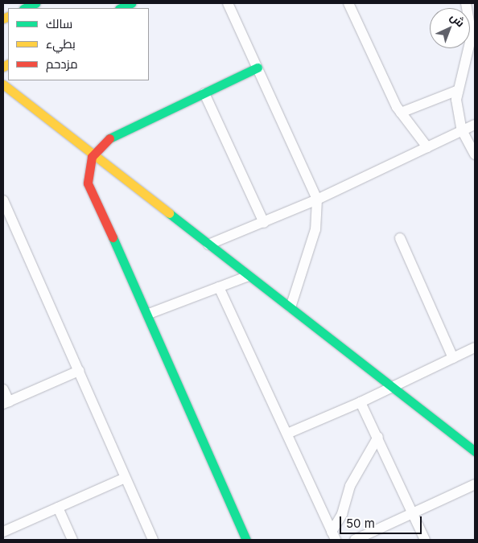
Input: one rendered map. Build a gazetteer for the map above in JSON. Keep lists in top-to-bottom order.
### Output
{
  "legend": ["سالك", "بطيء", "مزدحم"],
  "scale_bar": "50 m",
  "north": "top right"
}
